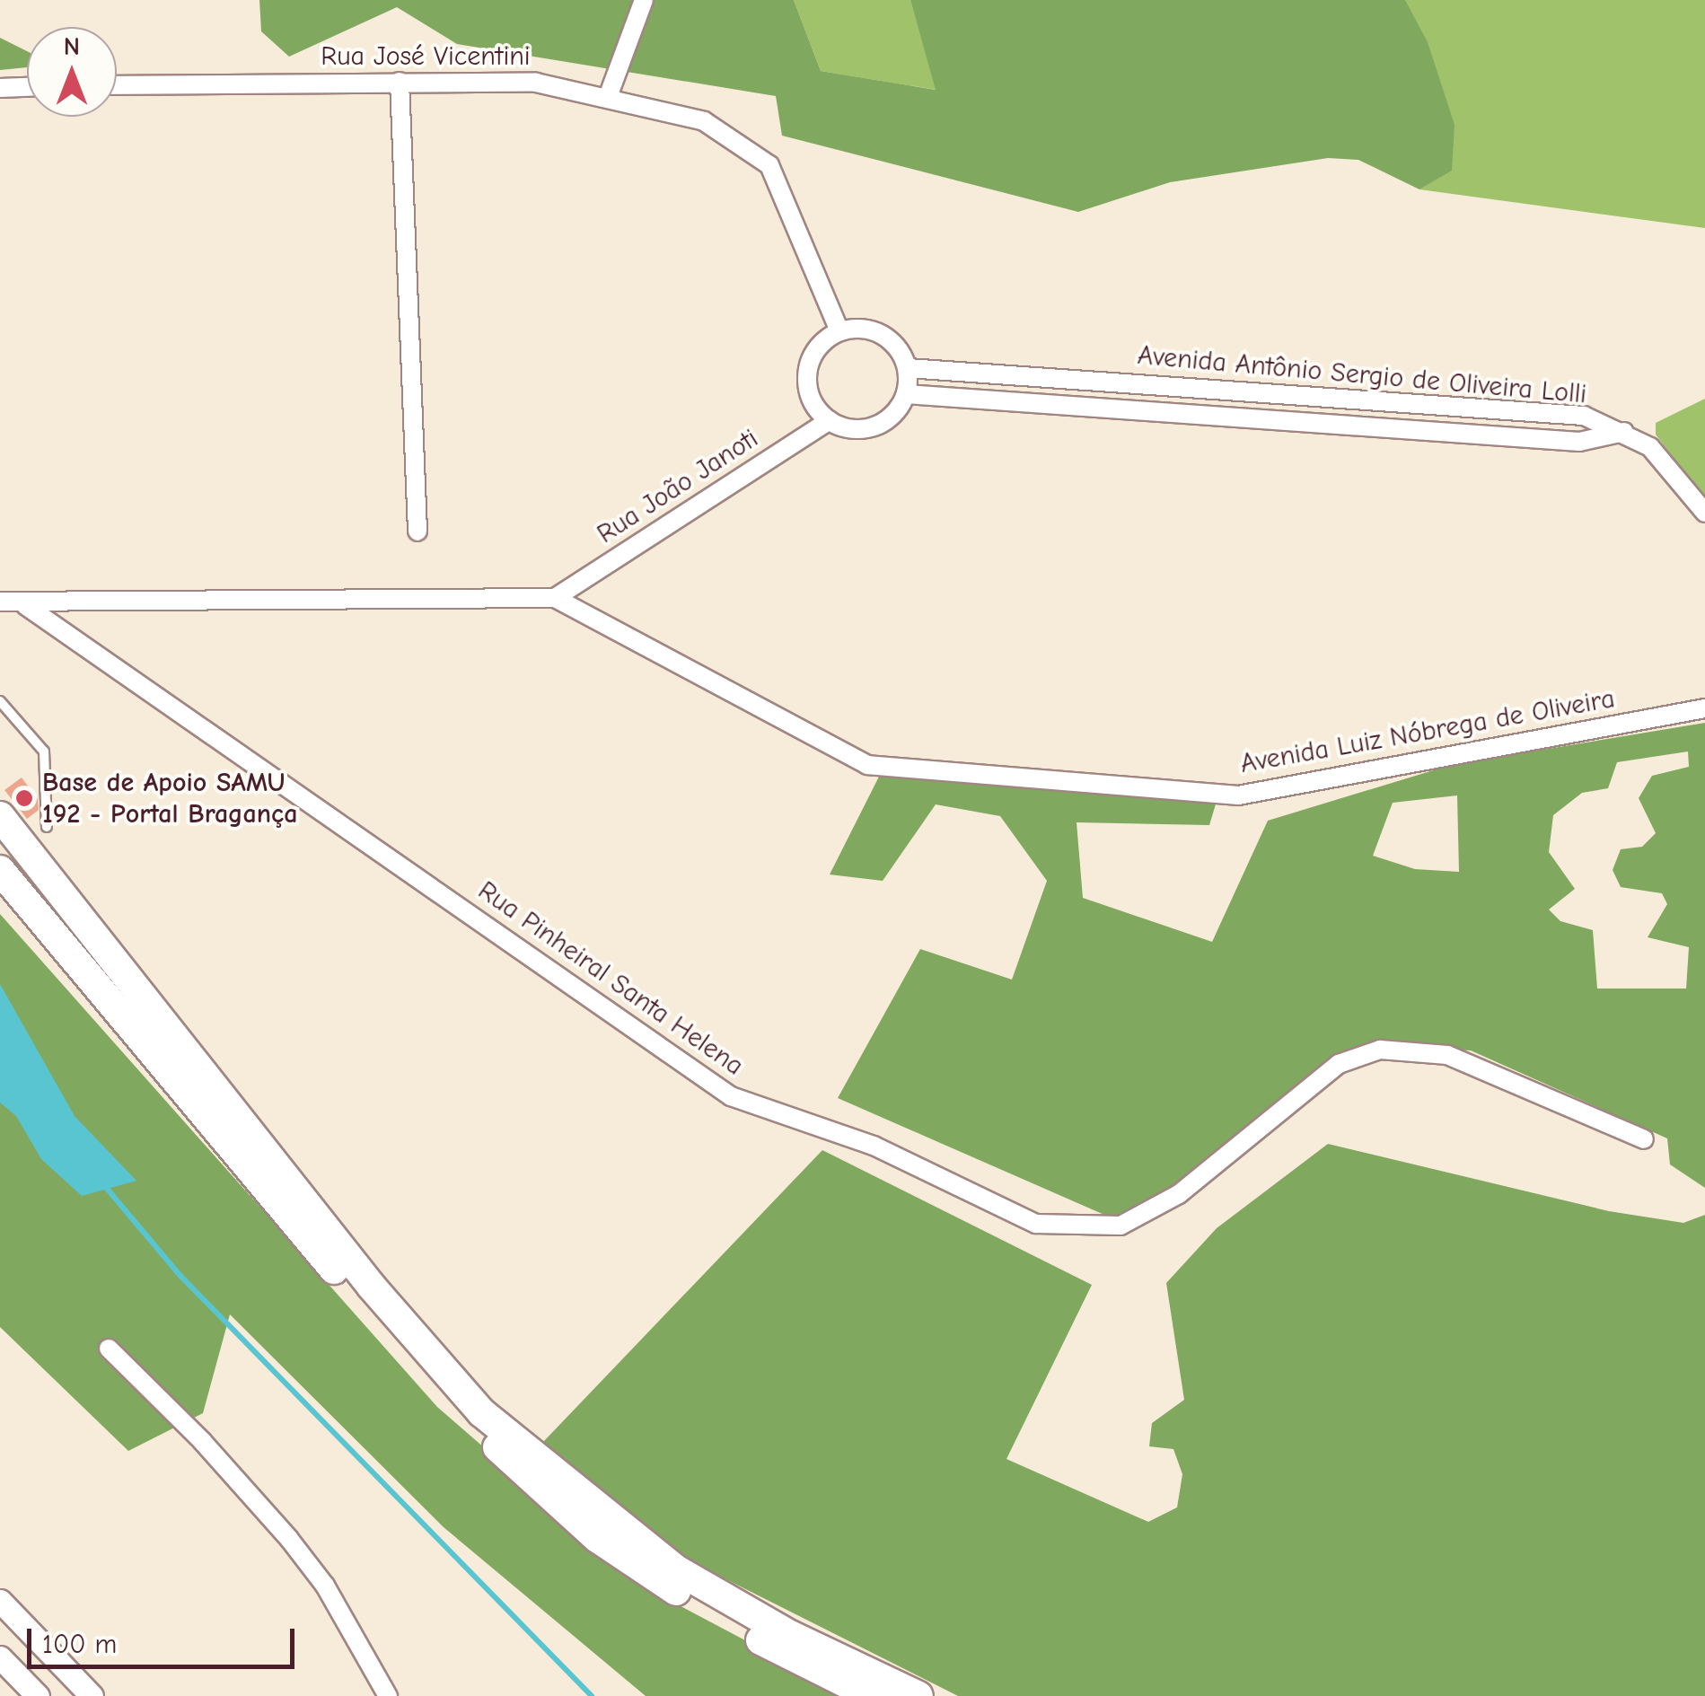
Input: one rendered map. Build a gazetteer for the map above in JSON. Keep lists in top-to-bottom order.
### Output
{
  "streets": {
    "street": [
      "Rua José Vicentini",
      "Avenida Antônio Sergio de Oliveira Lolli",
      "Rua João Janoti",
      "Avenida Luiz Nóbrega de Oliveira",
      "Rua Pinheiral Santa Helena"
    ]
  },
  "crossings": [
    ["Rua José Vicentini", "Avenida Antônio Sergio de Oliveira Lolli"],
    ["Rua José Vicentini", "Rua João Janoti"],
    ["Avenida Antônio Sergio de Oliveira Lolli", "Rua João Janoti"],
    ["Rua João Janoti", "Avenida Luiz Nóbrega de Oliveira"]
  ],
  "places": ["Base de Apoio SAMU 192 - Portal Bragança"],
  "scale_bar": "100 m",
  "north": "top"
}
